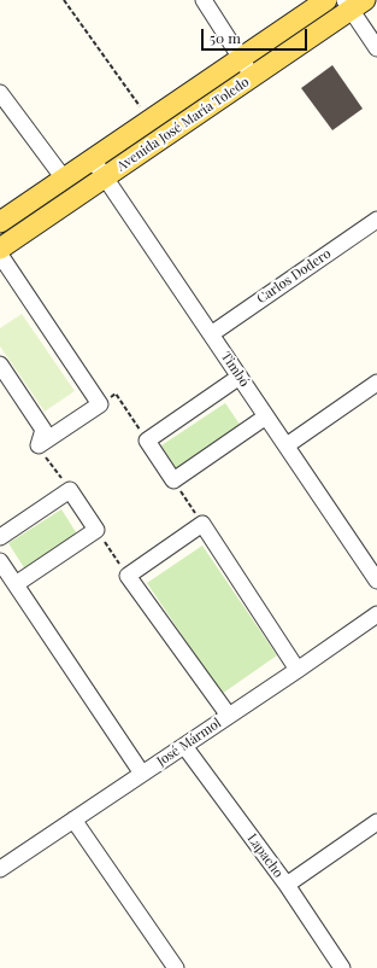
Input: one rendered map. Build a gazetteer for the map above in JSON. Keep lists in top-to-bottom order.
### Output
{
  "streets": {
    "main road": ["Avenida José María Toledo"],
    "street": [
      "Carlos Dodero",
      "Timbó",
      "José Mármol",
      "Lapacho"
    ]
  },
  "crossings": [
    ["Avenida José María Toledo", "Timbó"],
    ["Carlos Dodero", "Timbó"],
    ["José Mármol", "Lapacho"]
  ],
  "scale_bar": "50 m"
}
